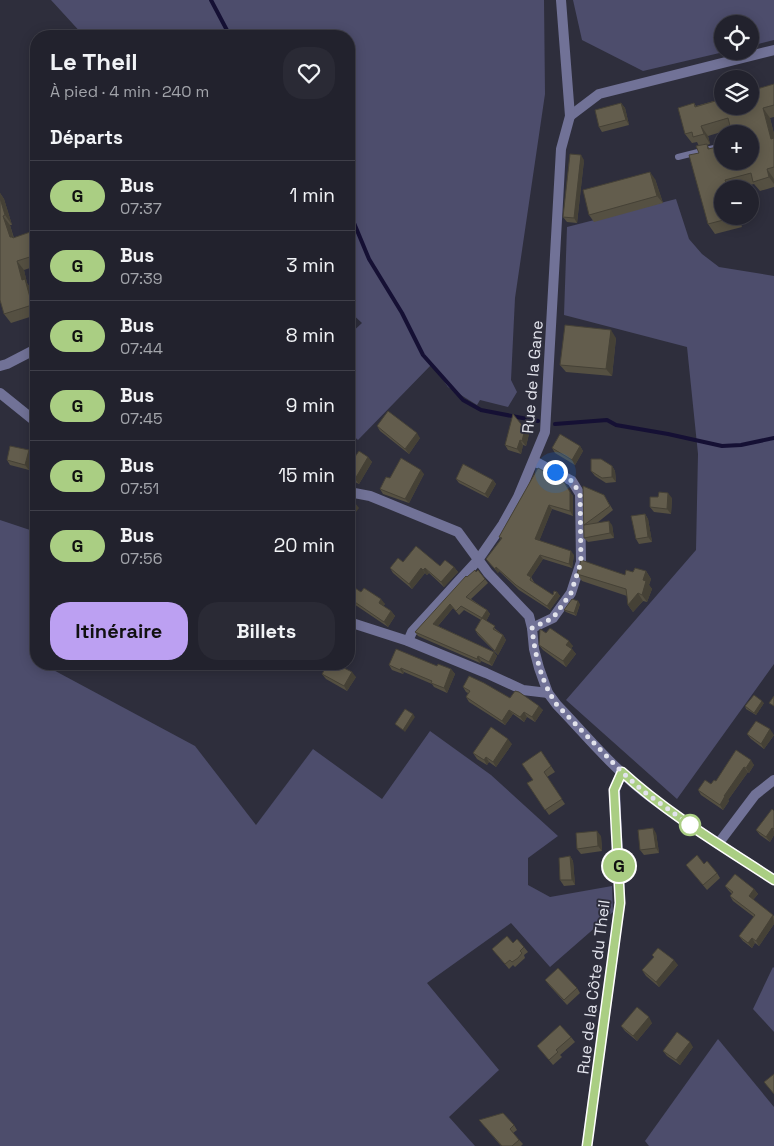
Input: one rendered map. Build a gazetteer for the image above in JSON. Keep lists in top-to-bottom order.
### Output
{
  "streets": {
    "street": ["Rue de la Gane", "Rue de la Côte du Theil"]
  },
  "lines": ["bus line G"],
  "page": {
    "on_map": "G",
    "map_buttons": ["+", "−"],
    "heading": [
      ["Le Theil", "À pied · 4 min · 240 m"],
      "Départs"
    ],
    "list": [
      {
        "mark": "G",
        "name": "Bus",
        "note": "07:37",
        "value": "1 min"
      },
      {
        "mark": "G",
        "name": "Bus",
        "note": "07:39",
        "value": "3 min"
      },
      {
        "mark": "G",
        "name": "Bus",
        "note": "07:44",
        "value": "8 min"
      },
      {
        "mark": "G",
        "name": "Bus",
        "note": "07:45",
        "value": "9 min"
      },
      {
        "mark": "G",
        "name": "Bus",
        "note": "07:51",
        "value": "15 min"
      },
      {
        "mark": "G",
        "name": "Bus",
        "note": "07:56",
        "value": "20 min"
      }
    ],
    "buttons": ["Itinéraire", "Billets"]
  }
}
